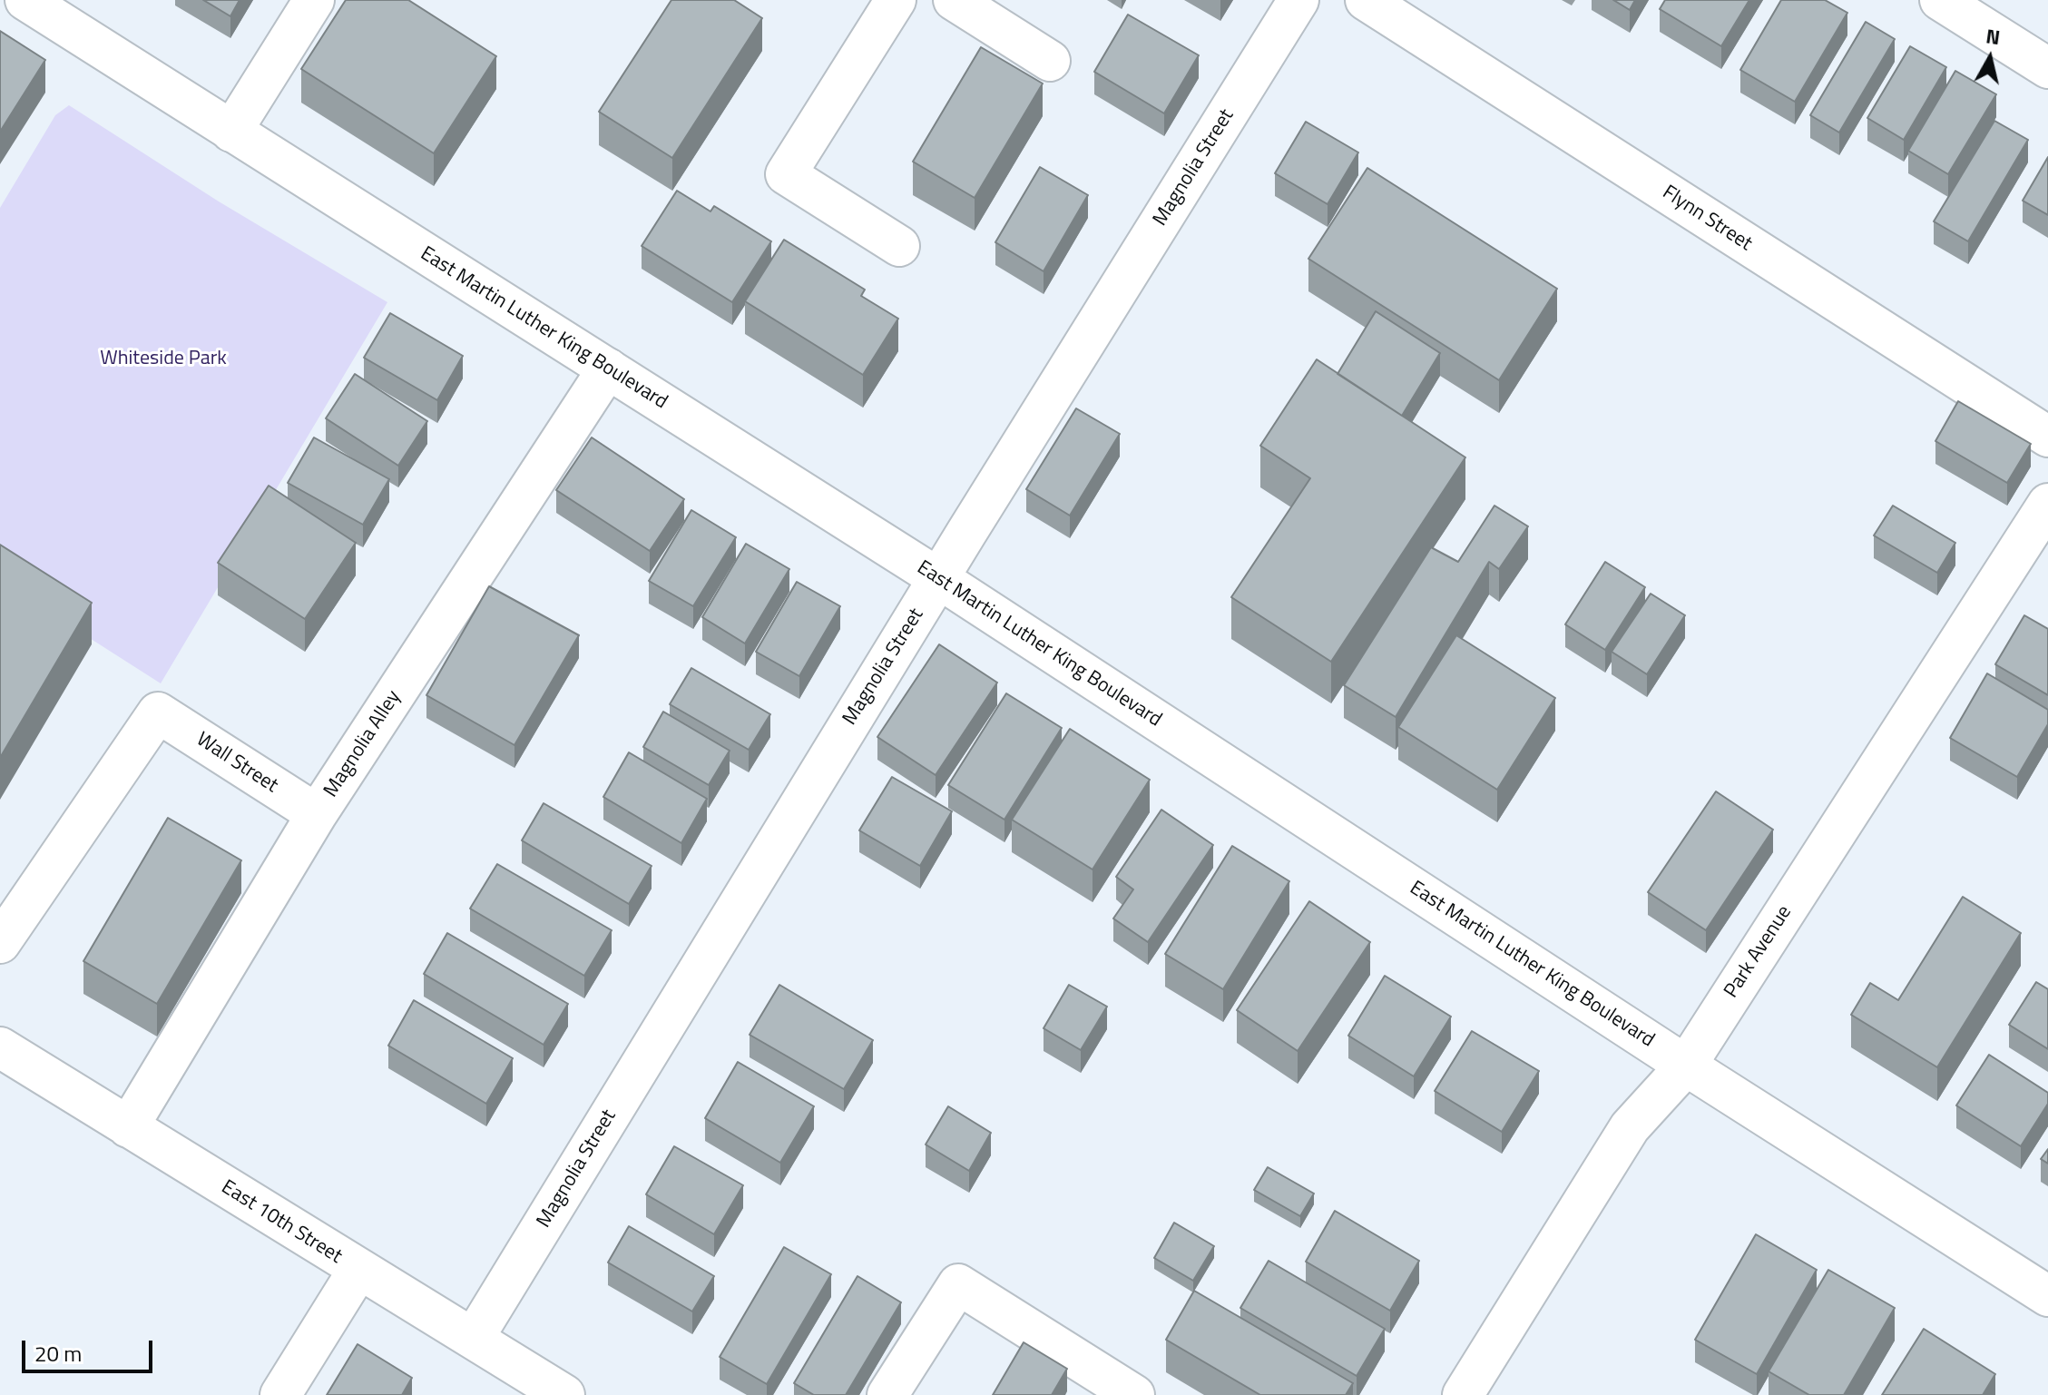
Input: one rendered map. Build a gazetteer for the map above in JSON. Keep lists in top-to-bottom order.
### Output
{
  "streets": {
    "street": [
      "Magnolia Street",
      "Flynn Street",
      "East Martin Luther King Boulevard",
      "Magnolia Alley",
      "Wall Street",
      "Park Avenue",
      "East 10th Street"
    ]
  },
  "crossings": [
    ["Magnolia Street", "East Martin Luther King Boulevard"],
    ["Magnolia Street", "East 10th Street"],
    ["East Martin Luther King Boulevard", "Magnolia Alley"],
    ["East Martin Luther King Boulevard", "Park Avenue"],
    ["Magnolia Alley", "Wall Street"],
    ["Magnolia Alley", "East 10th Street"]
  ],
  "parks": ["Whiteside Park"],
  "scale_bar": "20 m",
  "north": "top"
}
